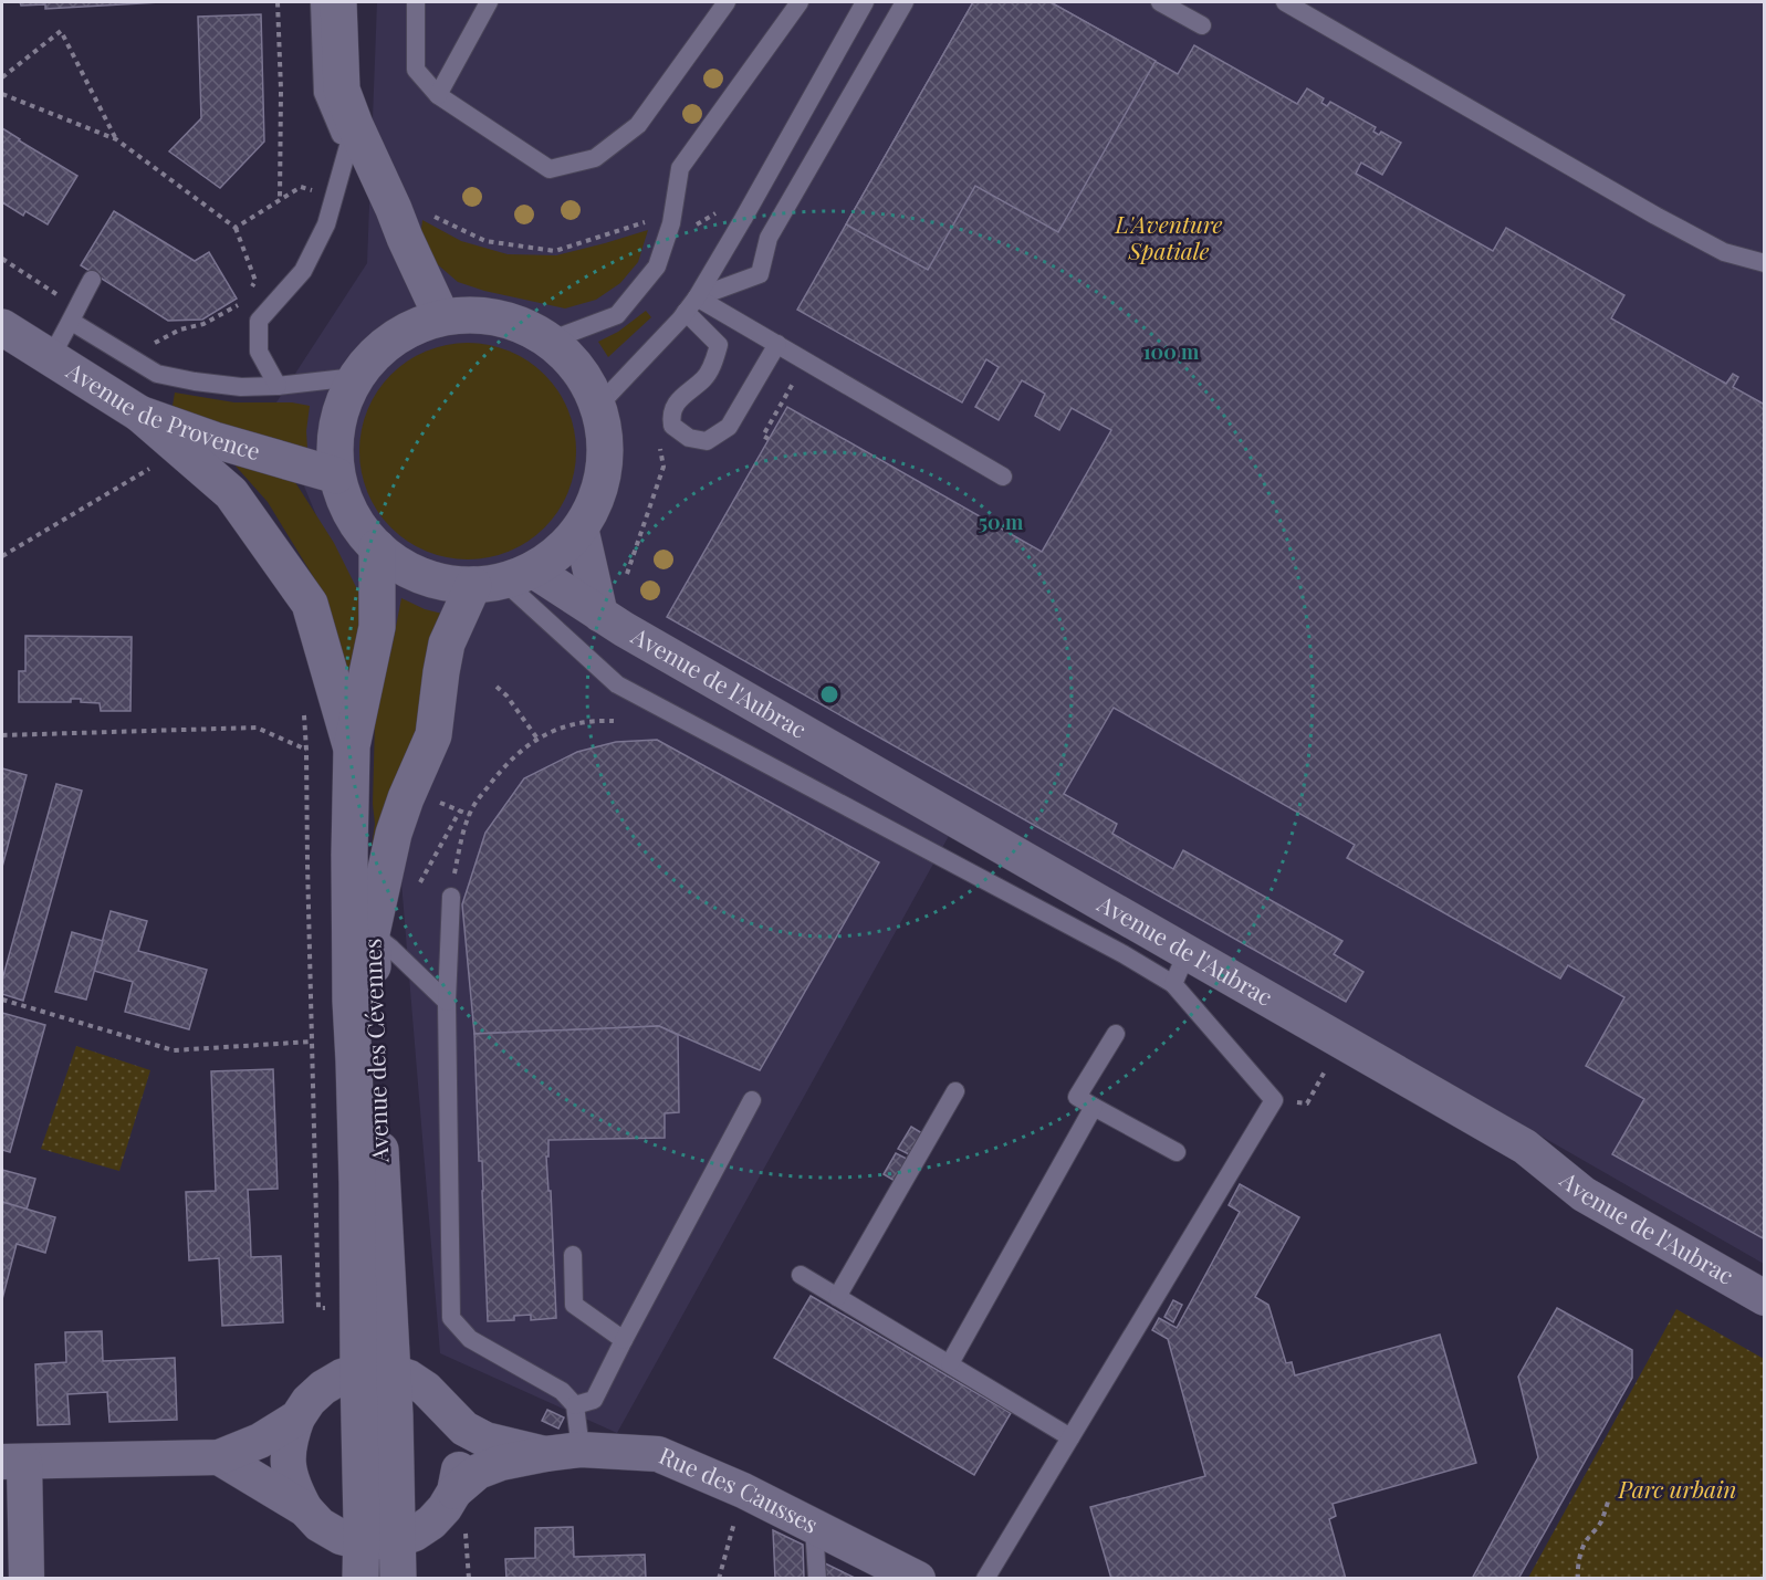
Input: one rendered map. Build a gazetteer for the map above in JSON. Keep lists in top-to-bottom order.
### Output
{
  "streets": {
    "street": [
      "Avenue de Provence",
      "Avenue de l'Aubrac",
      "Avenue des Cévennes",
      "Rue des Causses"
    ]
  },
  "crossings": [
    ["Avenue de l'Aubrac", "Avenue des Cévennes"],
    ["Avenue des Cévennes", "Rue des Causses"]
  ],
  "parks": ["L'Aventure Spatiale", "Parc urbain"],
  "rings": ["100 m", "50 m"]
}
